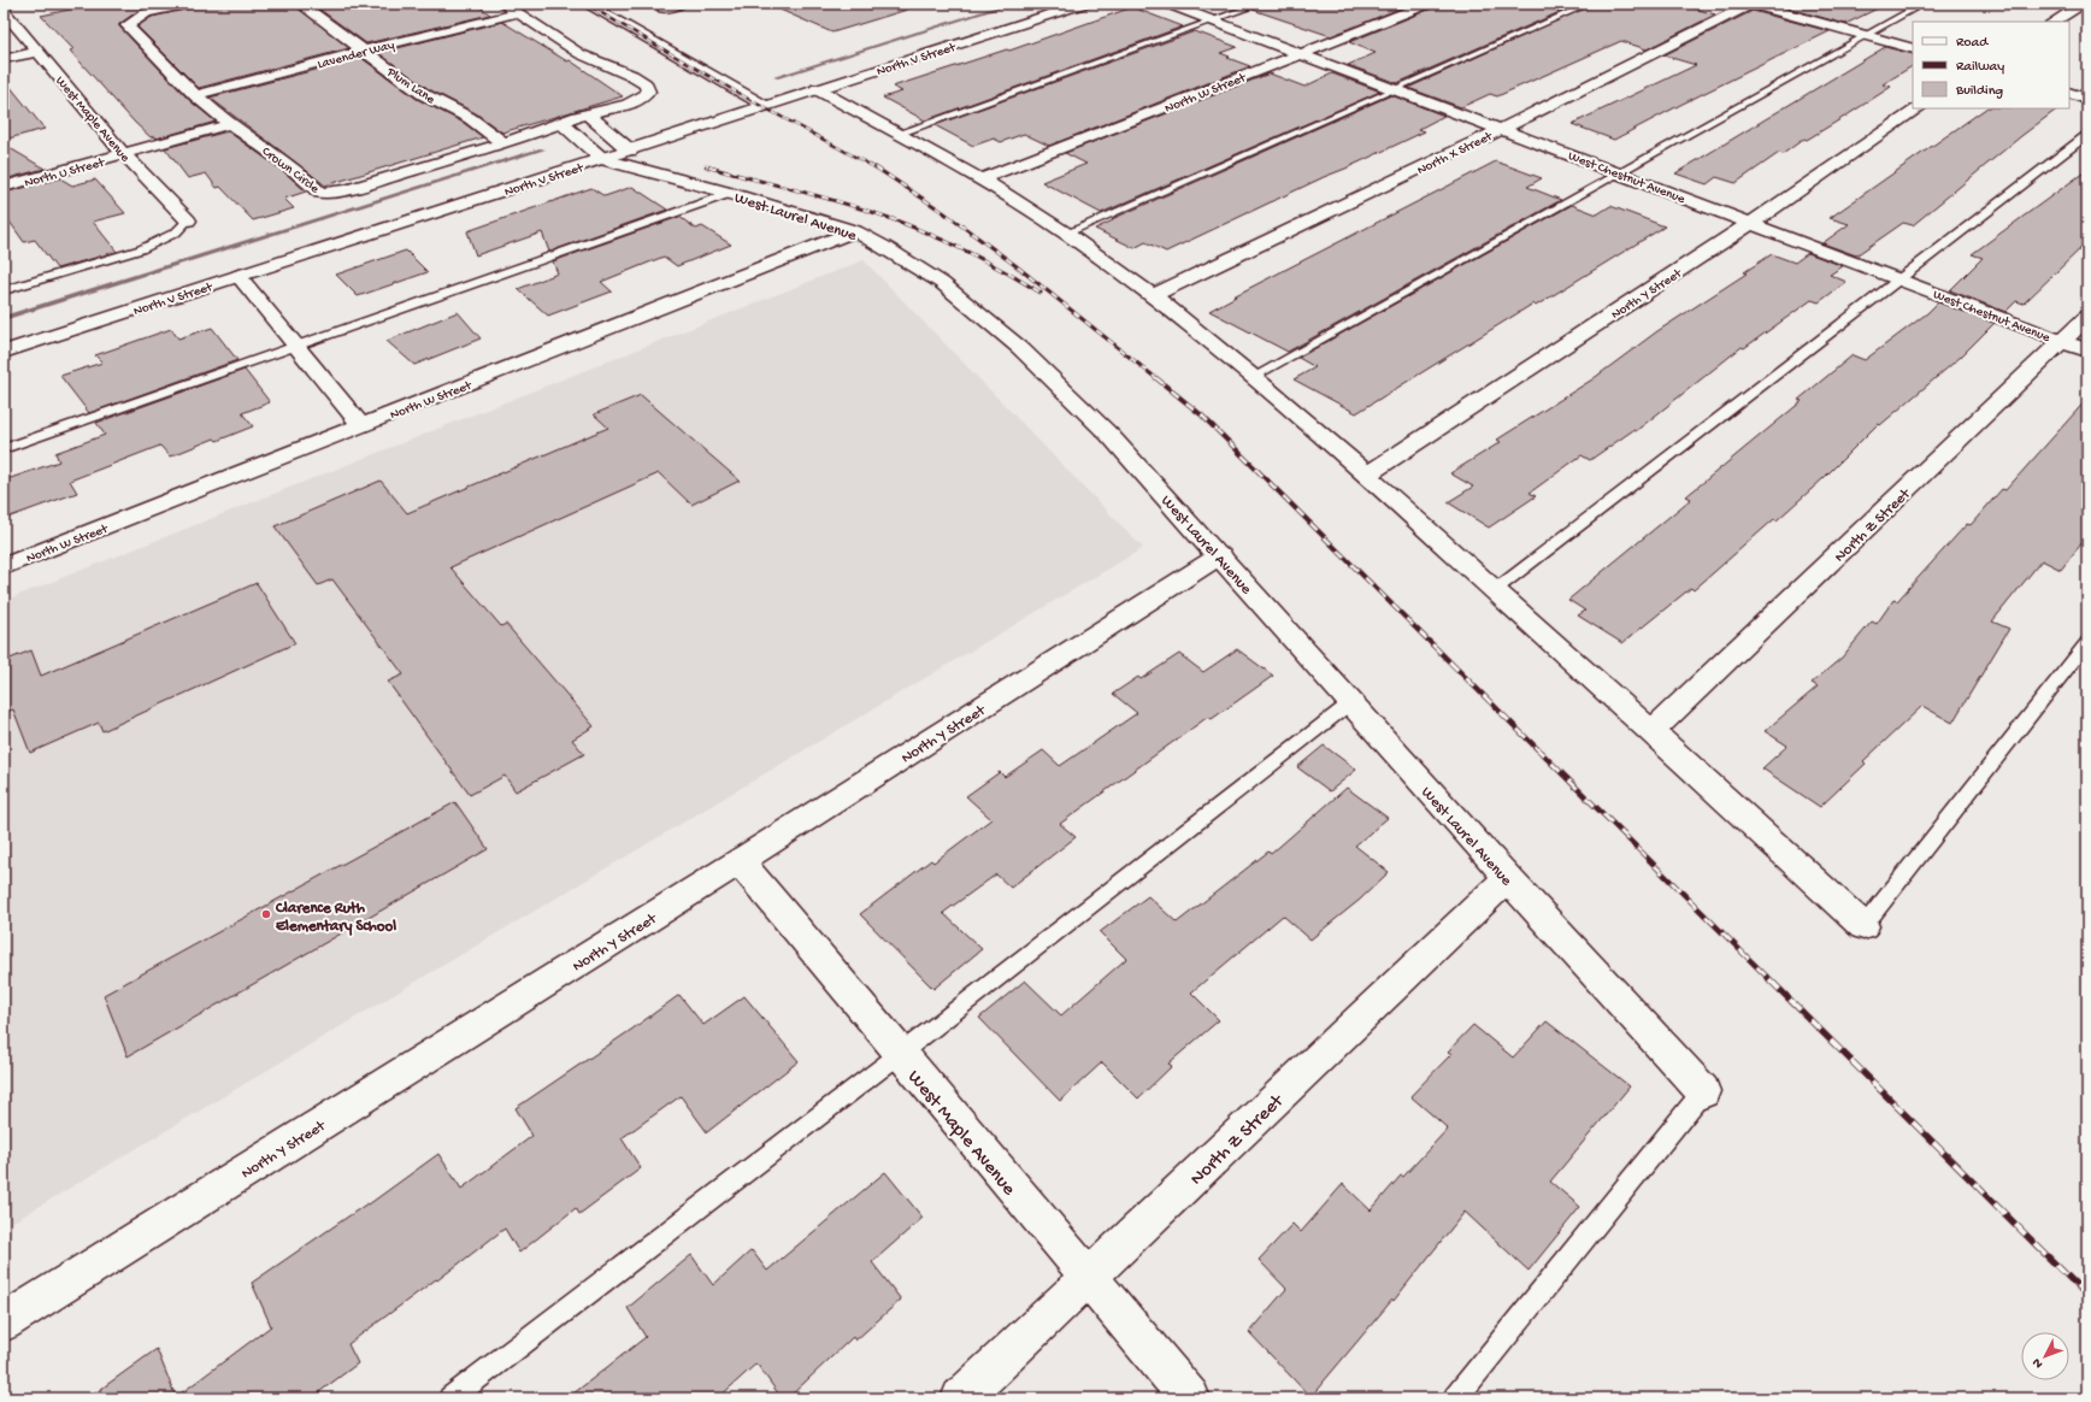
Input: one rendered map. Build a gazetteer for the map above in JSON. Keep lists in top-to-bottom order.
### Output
{
  "streets": {
    "street": [
      "Lavender Way",
      "North V Street",
      "Plum Lane",
      "North W Street",
      "West Maple Avenue",
      "North X Street",
      "Crown Circle",
      "North U Street",
      "West Chestnut Avenue",
      "West Laurel Avenue",
      "North Y Street",
      "North Z Street"
    ]
  },
  "crossings": [
    ["Lavender Way", "Plum Lane"],
    ["Lavender Way", "Crown Circle"],
    ["North V Street", "West Laurel Avenue"],
    ["Plum Lane", "Crown Circle"],
    ["North W Street", "West Chestnut Avenue"],
    ["North W Street", "West Laurel Avenue"],
    ["West Maple Avenue", "North U Street"],
    ["West Maple Avenue", "North Y Street"],
    ["West Maple Avenue", "North Z Street"],
    ["North X Street", "West Chestnut Avenue"],
    ["Crown Circle", "North U Street"],
    ["West Chestnut Avenue", "North Y Street"],
    ["West Chestnut Avenue", "North Z Street"],
    ["West Laurel Avenue", "North Y Street"],
    ["West Laurel Avenue", "North Z Street"]
  ],
  "places": ["Clarence Ruth Elementary School"],
  "legend": ["Road", "Railway", "Building"],
  "north": "bottom left"
}
